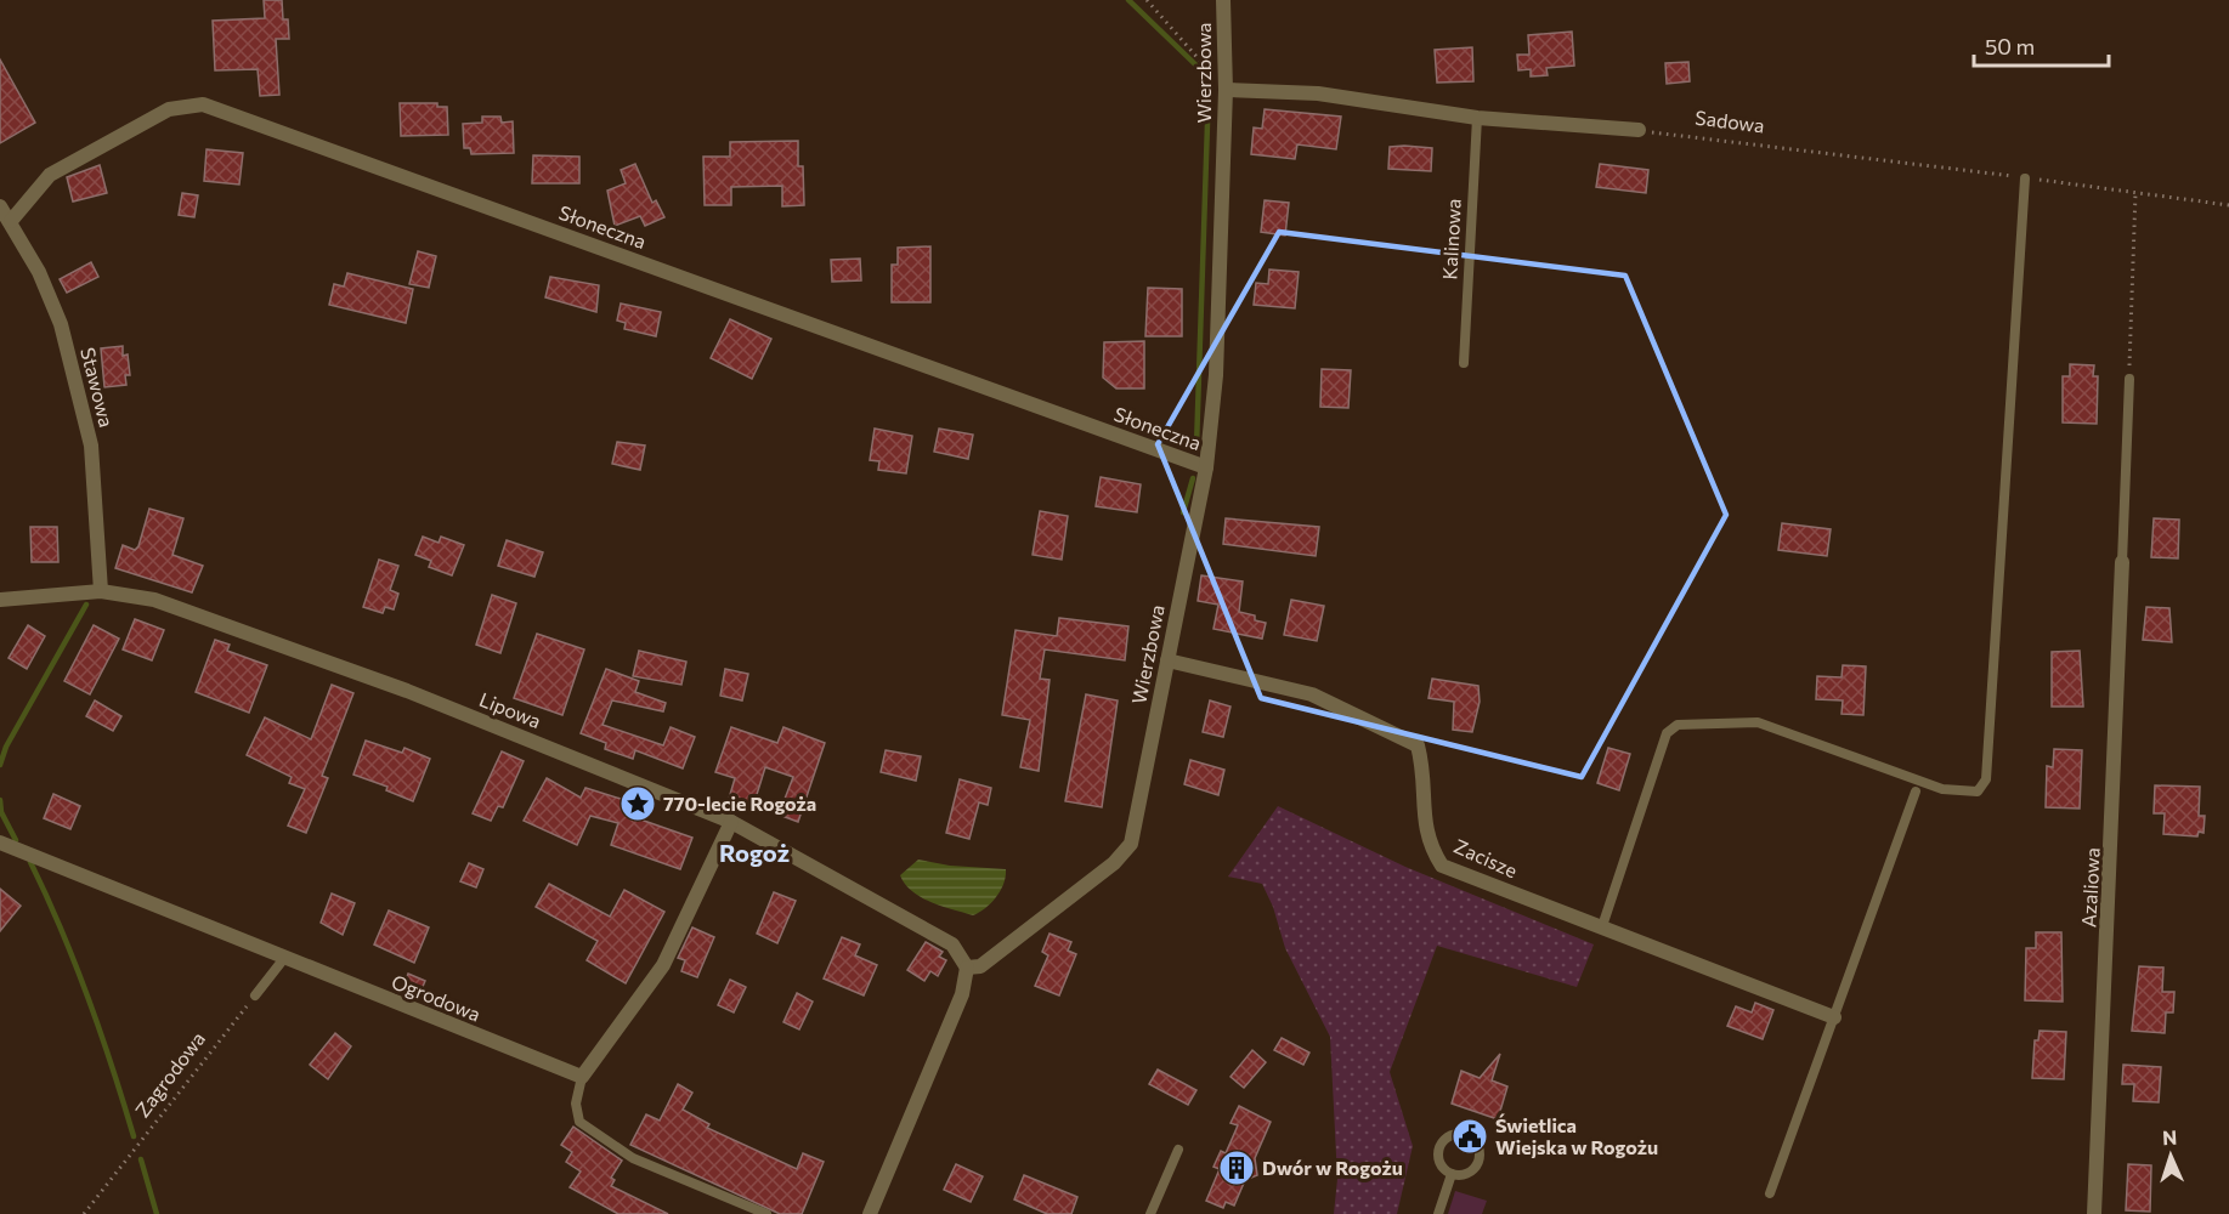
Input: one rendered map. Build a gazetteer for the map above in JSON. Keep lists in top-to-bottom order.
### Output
{
  "streets": {
    "street": [
      "Wierzbowa",
      "Słoneczna",
      "Stawowa",
      "Lipowa",
      "Zacisze",
      "Azaliowa",
      "Ogrodowa"
    ],
    "lane": ["Kalinowa"],
    "path": ["Sadowa", "Zagrodowa"]
  },
  "crossings": [
    ["Wierzbowa", "Słoneczna"],
    ["Wierzbowa", "Lipowa"],
    ["Wierzbowa", "Zacisze"],
    ["Słoneczna", "Stawowa"],
    ["Stawowa", "Lipowa"]
  ],
  "districts": ["Rogoż"],
  "places": {
    "place": ["770-lecie Rogoża"],
    "public building": ["Świetlica Wiejska w Rogożu"],
    "building": ["Dwór w Rogożu"]
  },
  "scale_bar": "50 m",
  "north": "top"
}
